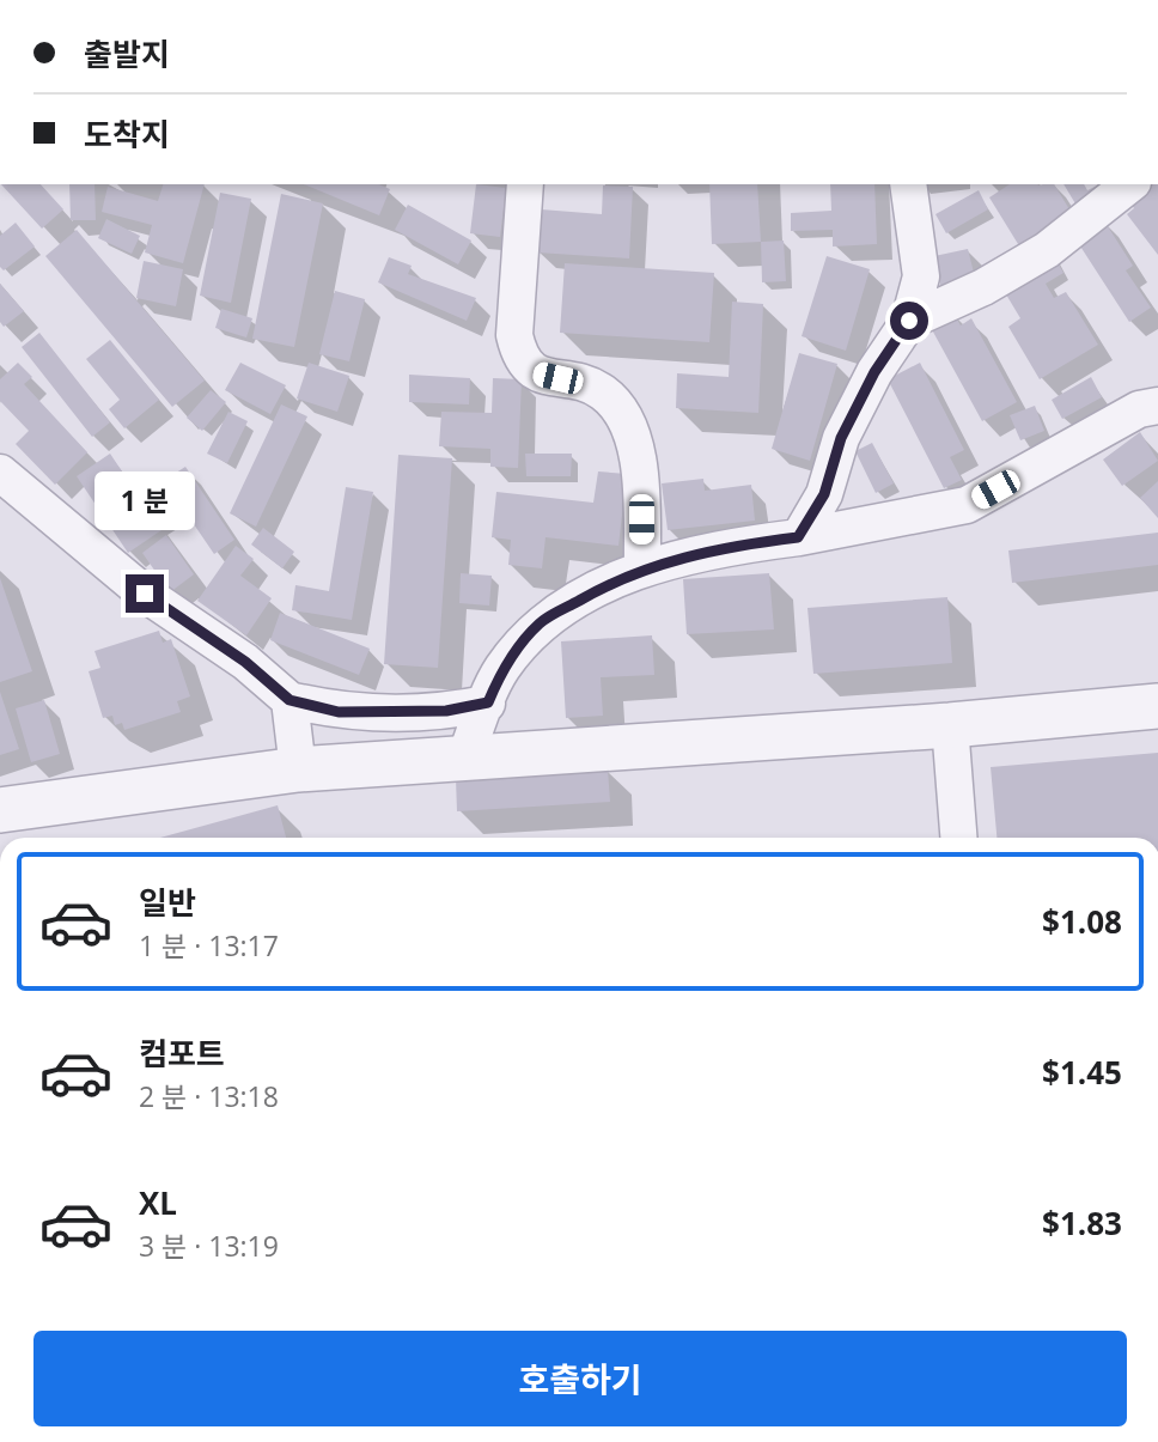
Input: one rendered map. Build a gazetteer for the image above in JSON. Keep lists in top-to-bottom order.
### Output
{
  "page": {
    "banner": ["출발지", "도착지"],
    "bubble": "1 분",
    "list": [
      {
        "name": "일반",
        "note": "1 분 · 13:17",
        "value": "$1.08"
      },
      {
        "name": "컴포트",
        "note": "2 분 · 13:18",
        "value": "$1.45"
      },
      {
        "name": "XL",
        "note": "3 분 · 13:19",
        "value": "$1.83"
      }
    ],
    "buttons": "호출하기"
  }
}
